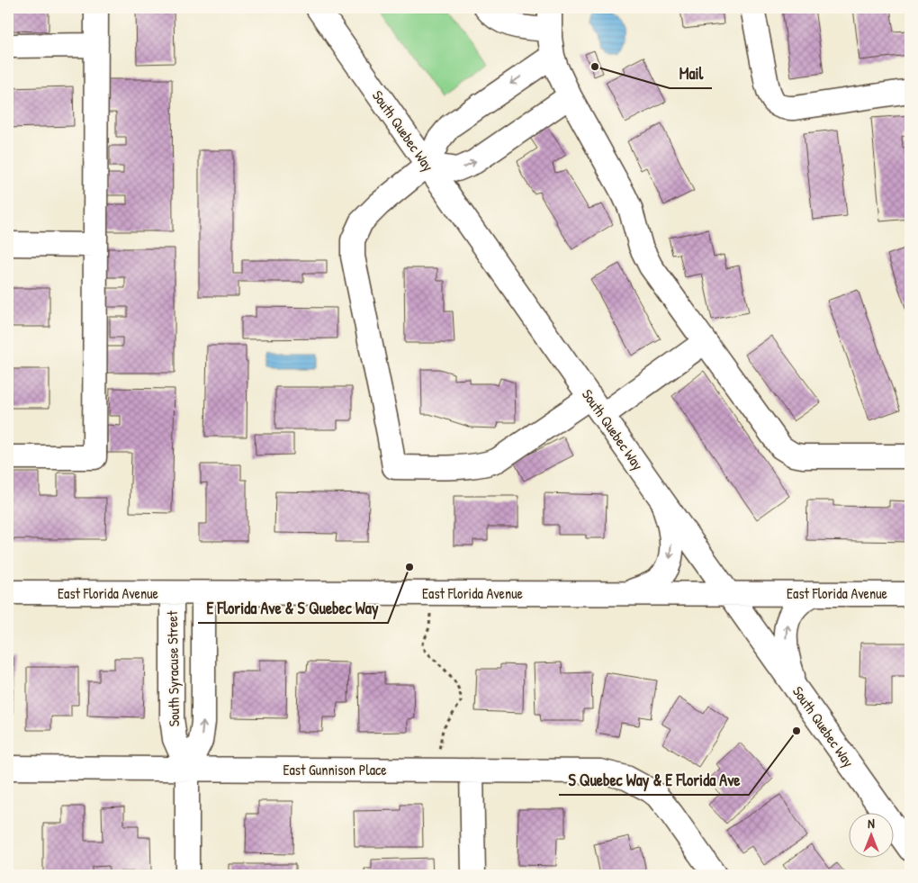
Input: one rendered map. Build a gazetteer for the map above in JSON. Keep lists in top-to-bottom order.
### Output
{
  "streets": {
    "street": [
      "South Quebec Way",
      "East Florida Avenue",
      "South Syracuse Street",
      "East Gunnison Place"
    ]
  },
  "crossings": [
    ["South Quebec Way", "East Florida Avenue"],
    ["East Florida Avenue", "South Syracuse Street"],
    ["South Syracuse Street", "East Gunnison Place"]
  ],
  "places": ["Mail", "E Florida Ave & S Quebec Way", "S Quebec Way & E Florida Ave"],
  "north": "top"
}
